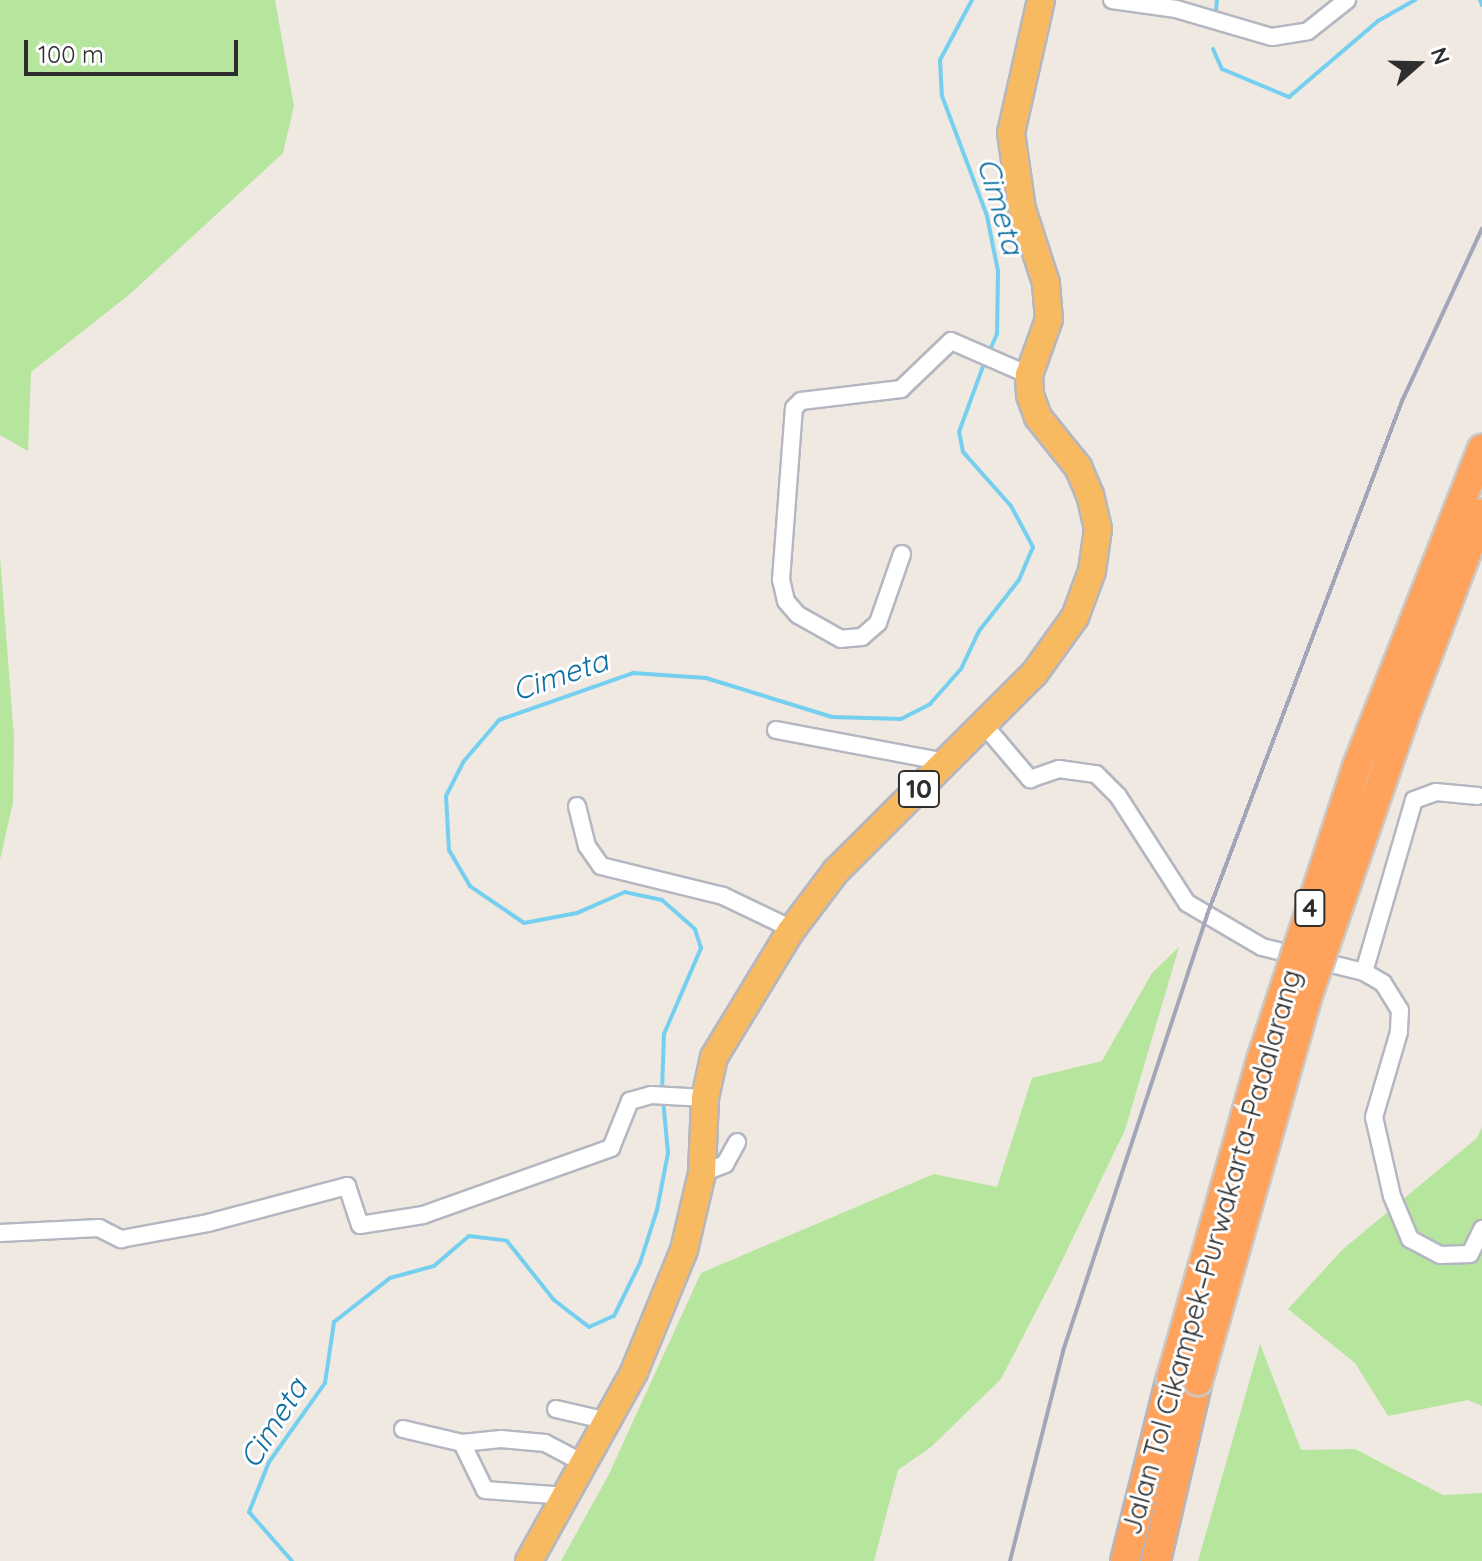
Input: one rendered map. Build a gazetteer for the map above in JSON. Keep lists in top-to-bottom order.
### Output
{
  "streets": {
    "highway": ["10", "4", "Jalan Tol Cikampek–Purwakarta–Padalarang"]
  },
  "water": ["Cimeta"],
  "scale_bar": "100 m",
  "north": "right"
}
